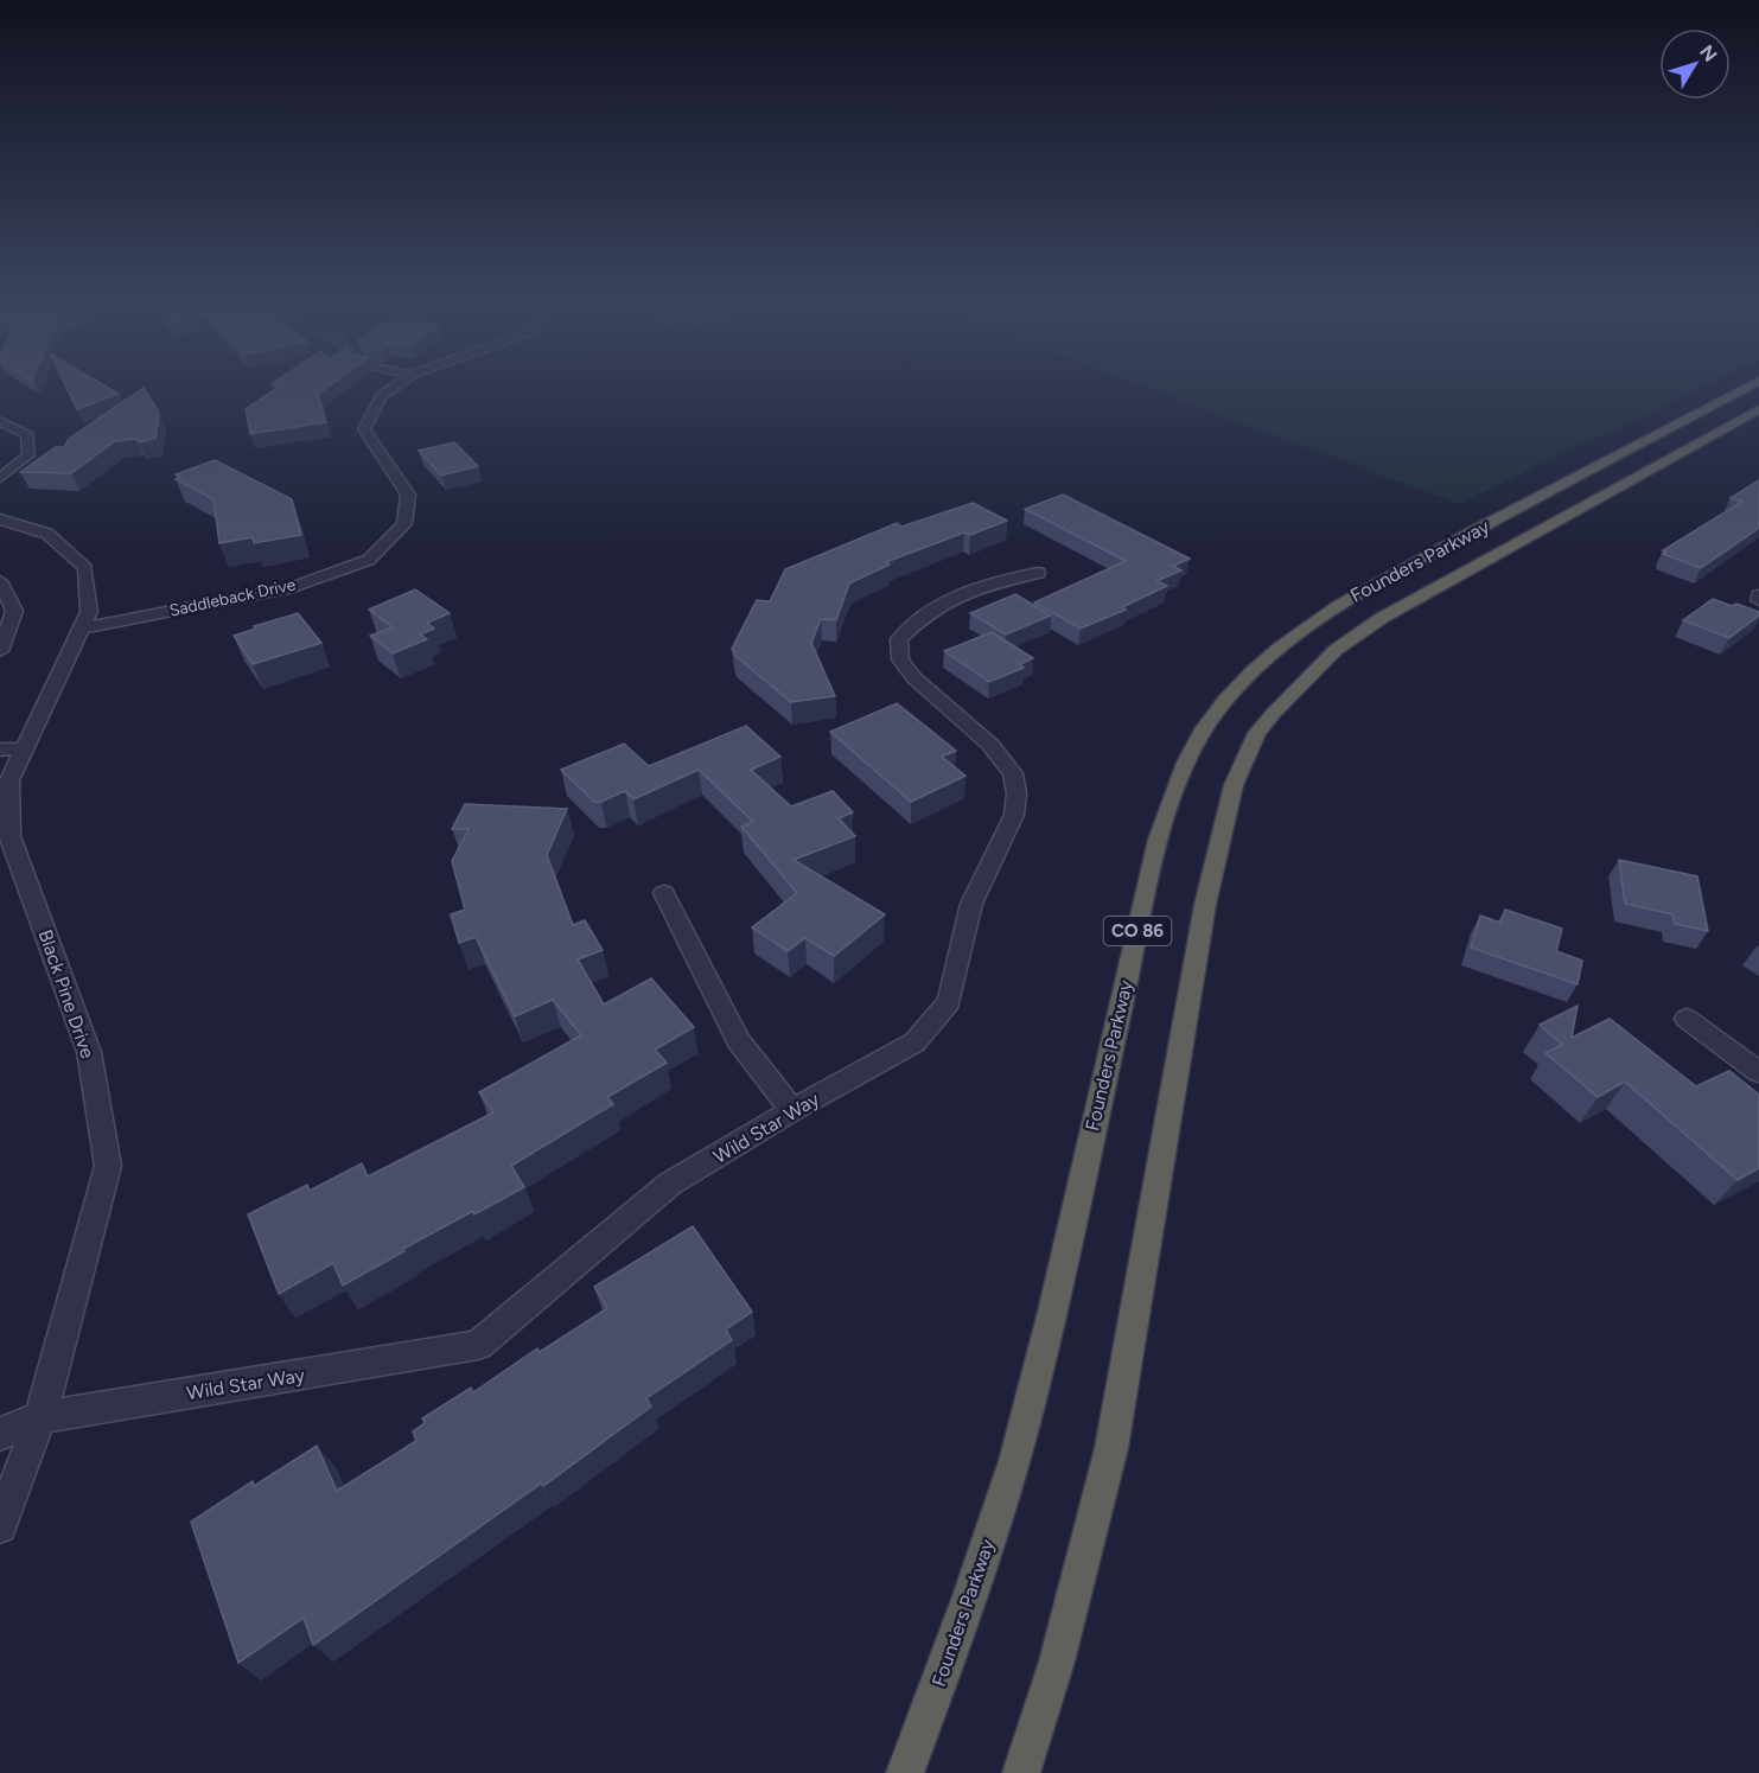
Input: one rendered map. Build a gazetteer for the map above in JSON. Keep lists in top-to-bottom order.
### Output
{
  "streets": {
    "highway": ["Founders Parkway", "CO 86"],
    "street": ["Saddleback Drive", "Black Pine Drive", "Wild Star Way"]
  },
  "crossings": [
    ["Saddleback Drive", "Black Pine Drive"],
    ["Black Pine Drive", "Wild Star Way"]
  ],
  "north": "top right"
}
